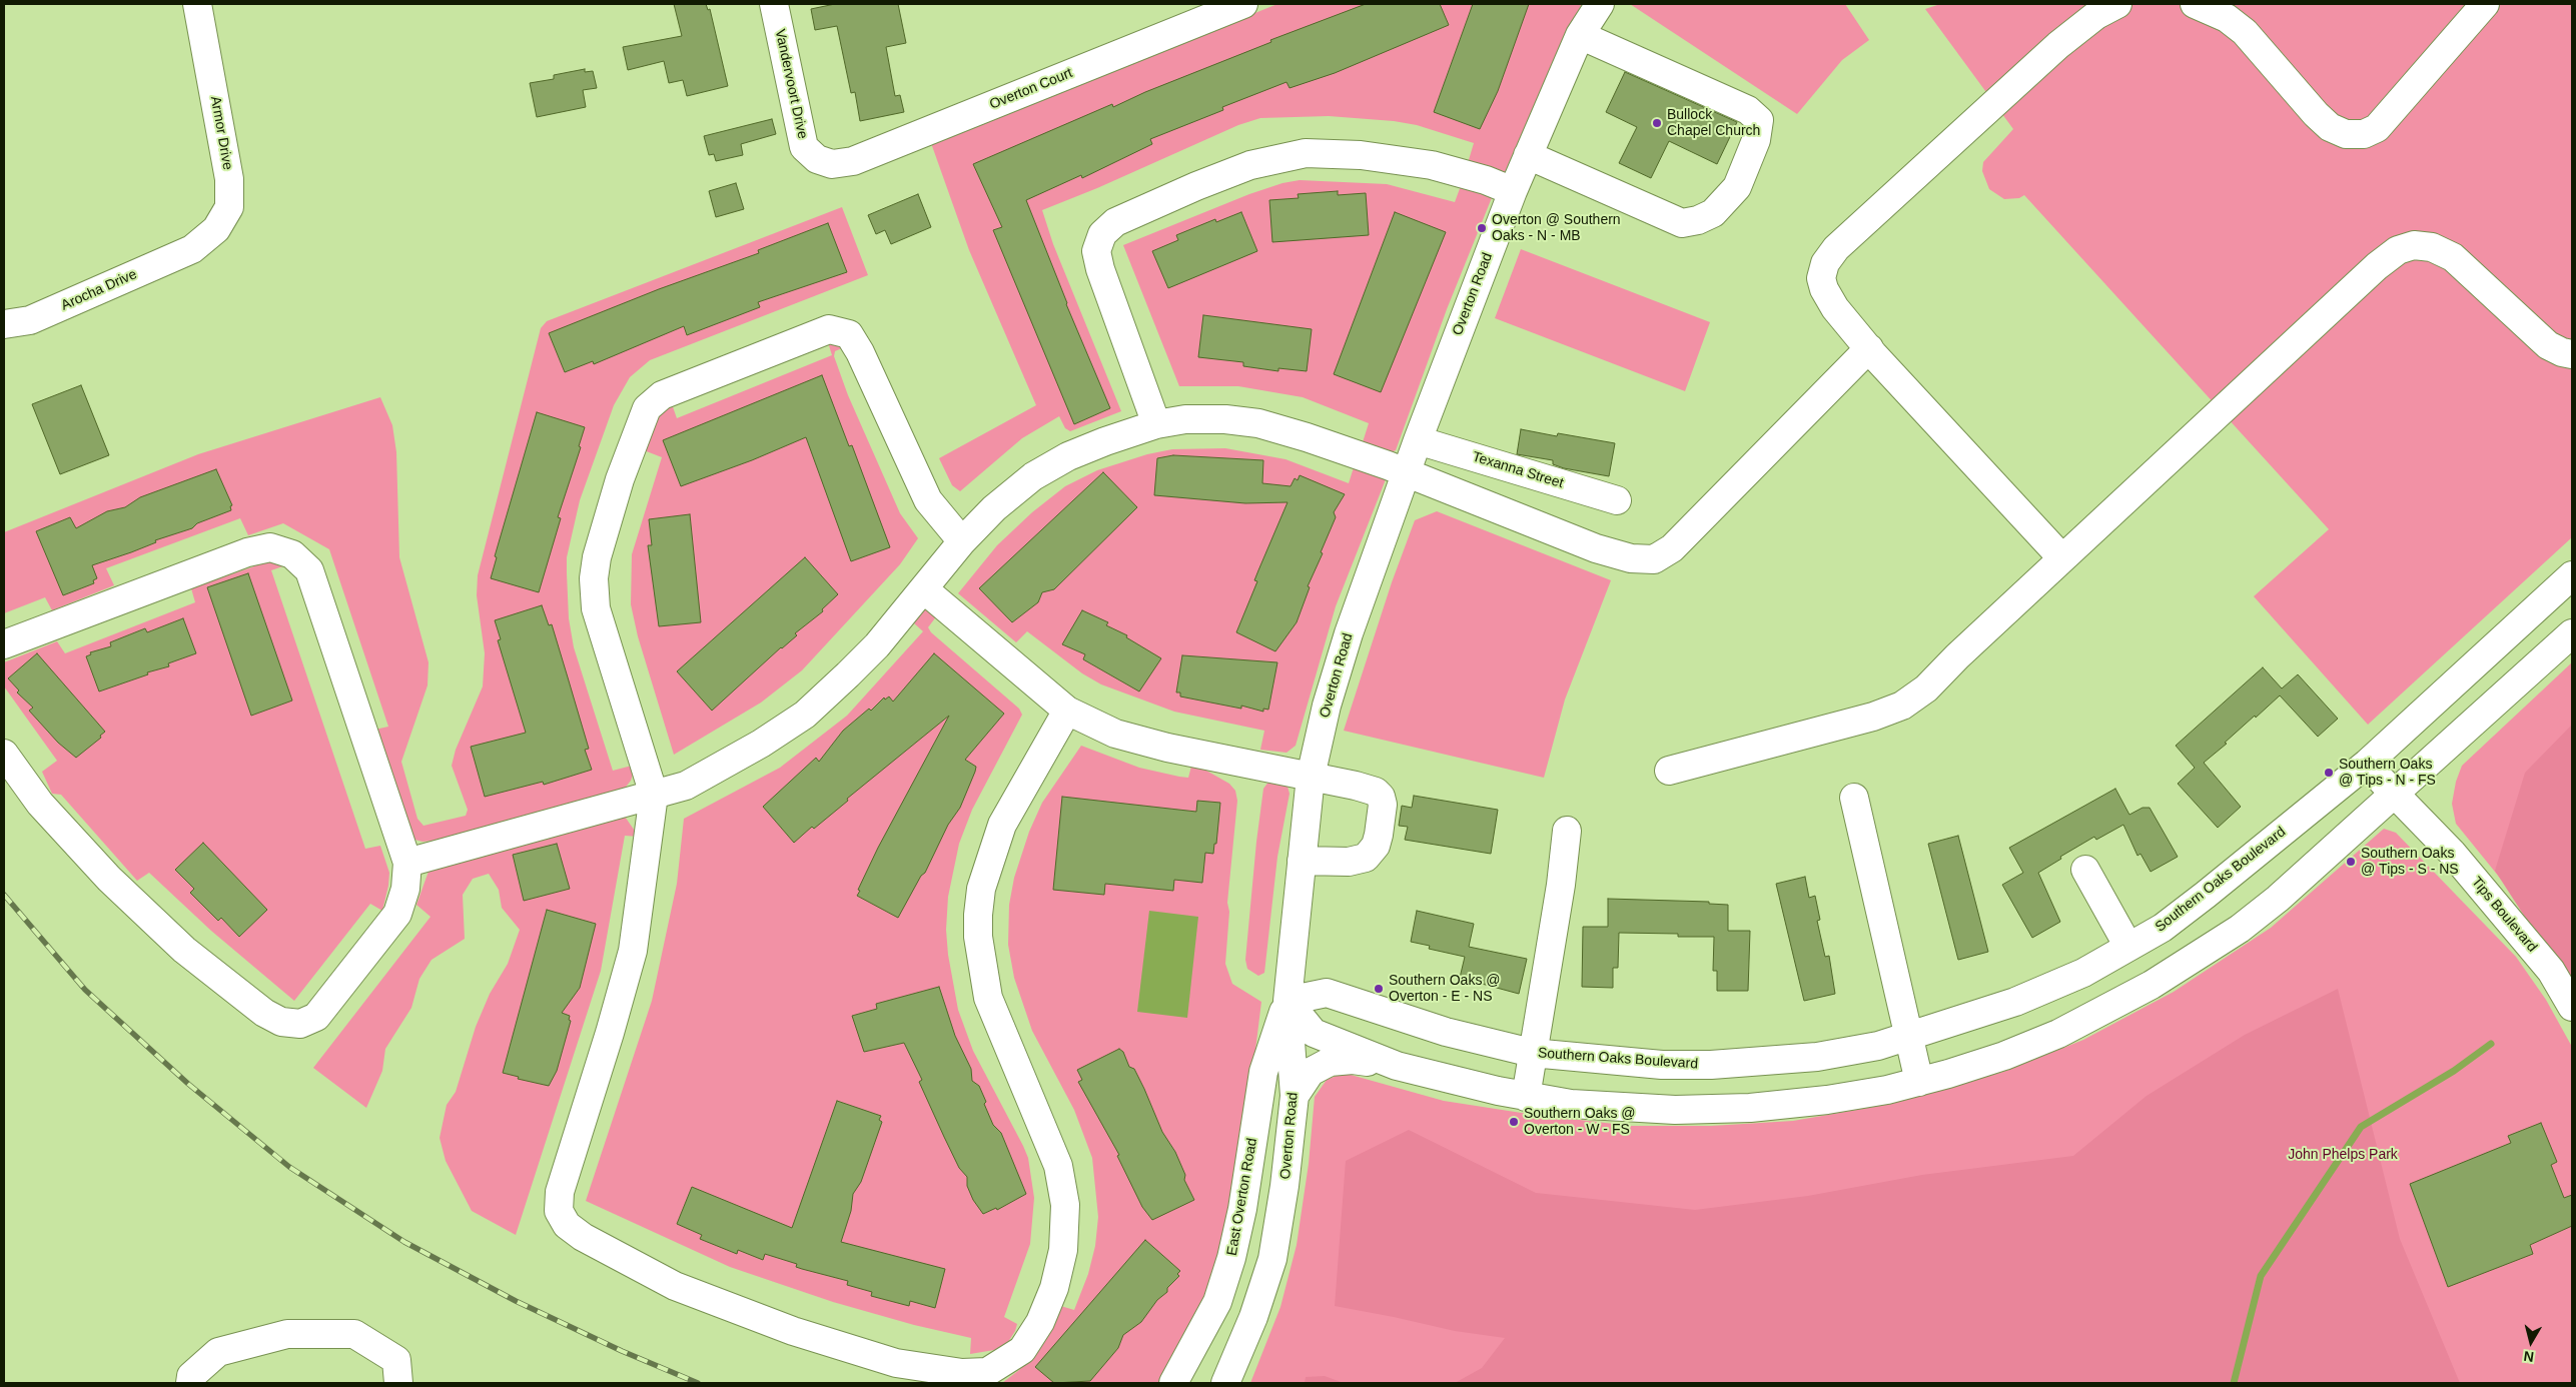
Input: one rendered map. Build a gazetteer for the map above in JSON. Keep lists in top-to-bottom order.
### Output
{
  "streets": {
    "street": [
      "Vandervoort Drive",
      "Overton Court",
      "Armor Drive",
      "Arocha Drive",
      "Overton Road",
      "Texanna Street",
      "Southern Oaks Boulevard",
      "Tips Boulevard",
      "East Overton Road"
    ]
  },
  "crossings": [
    ["Vandervoort Drive", "Overton Court"],
    ["Armor Drive", "Arocha Drive"],
    ["Overton Road", "Texanna Street"],
    ["Overton Road", "Southern Oaks Boulevard"],
    ["Overton Road", "East Overton Road"],
    ["Southern Oaks Boulevard", "Tips Boulevard"],
    ["Southern Oaks Boulevard", "East Overton Road"]
  ],
  "parks": ["John Phelps Park"],
  "places": [
    "Bullock Chapel Church",
    "Overton @ Southern Oaks - N - MB",
    "Southern Oaks @ Tips - N - FS",
    "Southern Oaks @ Tips - S - NS",
    "Southern Oaks @ Overton - E - NS",
    "Southern Oaks @ Overton - W - FS"
  ],
  "north": "bottom"
}
